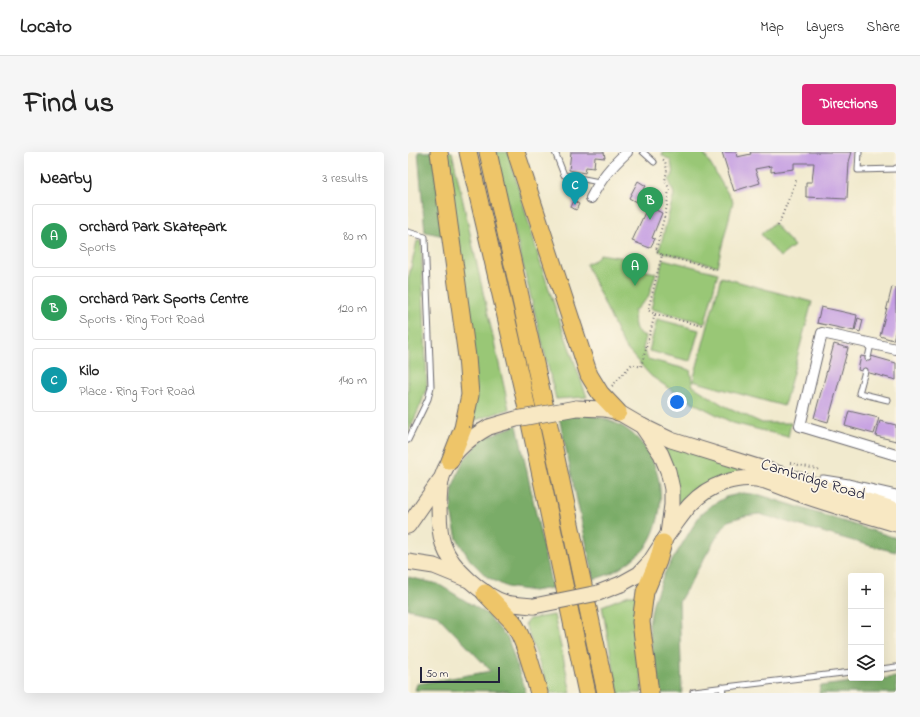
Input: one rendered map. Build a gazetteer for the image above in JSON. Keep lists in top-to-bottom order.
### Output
{
  "streets": {
    "main road": ["Cambridge Road"]
  },
  "scale_bar": "50 m",
  "page": {
    "header": "Locato",
    "nav": ["Map", "Layers", "Share"],
    "title": "Find us",
    "buttons": "Directions",
    "heading": ["Nearby", "3 results"],
    "pins": ["C", "B", "A"],
    "list": [
      {
        "mark": "A",
        "name": "Orchard Park Skatepark",
        "note": "Sports",
        "value": "80 m"
      },
      {
        "mark": "B",
        "name": "Orchard Park Sports Centre",
        "note": "Sports · Ring Fort Road",
        "value": "120 m"
      },
      {
        "mark": "C",
        "name": "Kilo",
        "note": "Place · Ring Fort Road",
        "value": "140 m"
      }
    ],
    "map_buttons": ["+", "−"],
    "scale": "50 m"
  }
}
